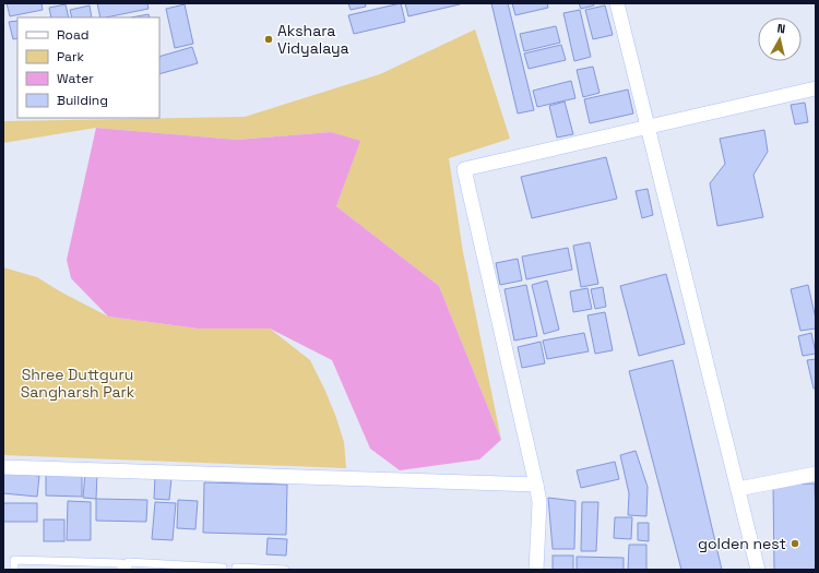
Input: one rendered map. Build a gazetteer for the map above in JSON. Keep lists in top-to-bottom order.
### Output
{
  "parks": ["Shree Duttguru Sangharsh Park"],
  "places": ["Akshara Vidyalaya", "golden nest"],
  "legend": [
    "Road",
    "Park",
    "Water",
    "Building"
  ],
  "north": "top"
}
